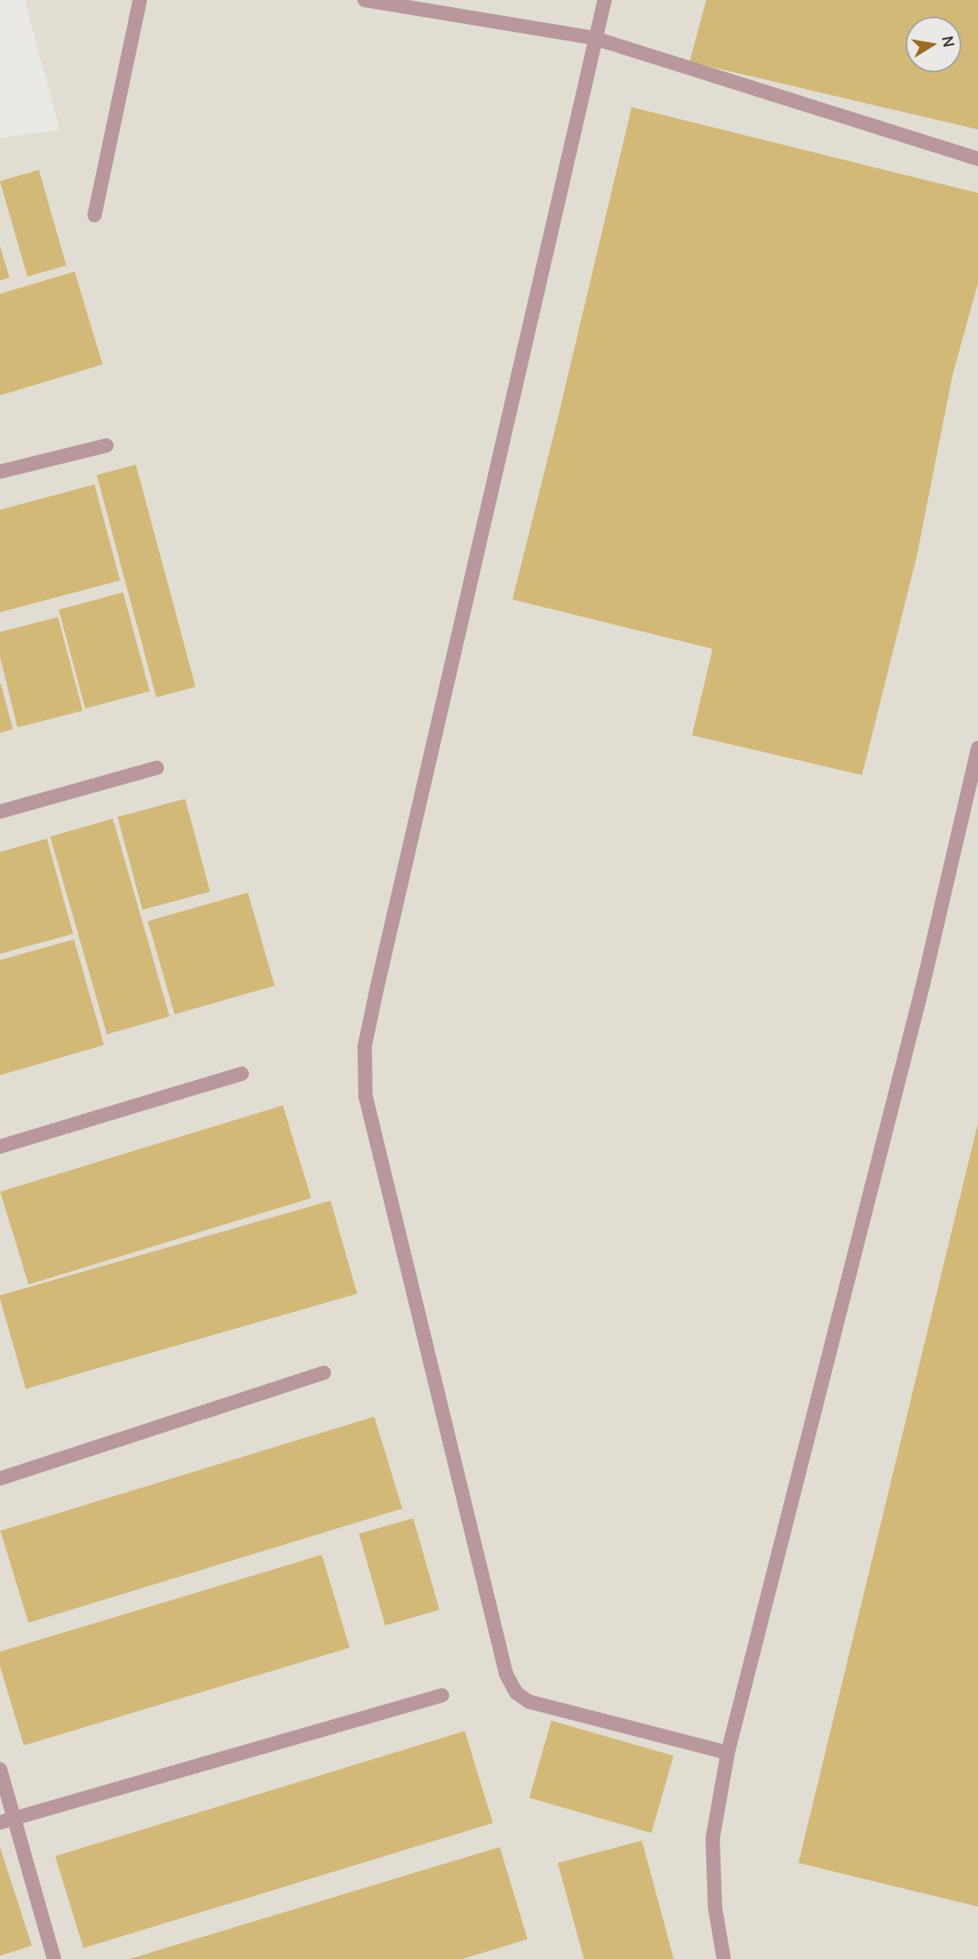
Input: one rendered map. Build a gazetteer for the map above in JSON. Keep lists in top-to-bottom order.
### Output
{
  "north": "right"
}
